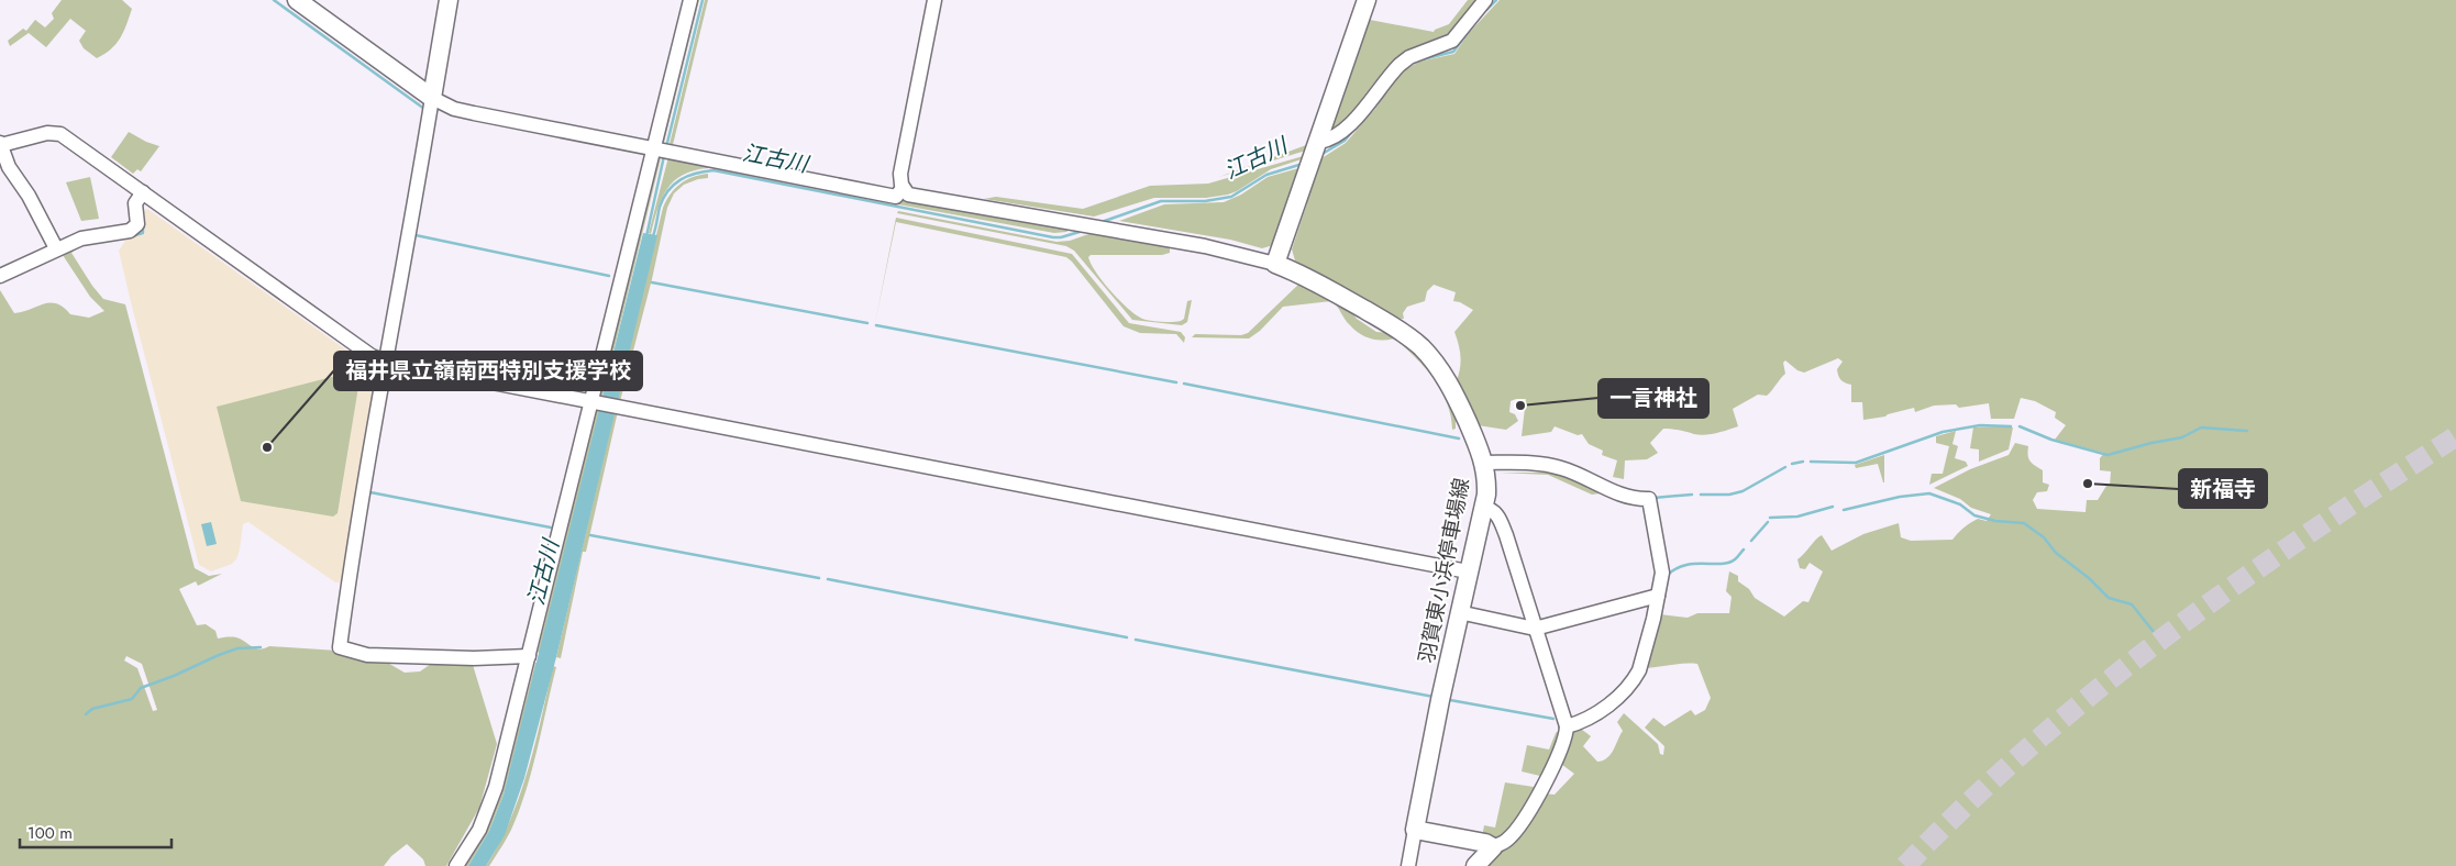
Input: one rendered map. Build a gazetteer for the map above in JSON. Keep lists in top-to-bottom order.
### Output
{
  "streets": {
    "main road": ["羽賀東小浜停車場線"]
  },
  "water": ["江古川"],
  "places": ["一言神社", "福井県立嶺南西特別支援学校", "新福寺"],
  "scale_bar": "100 m"
}
